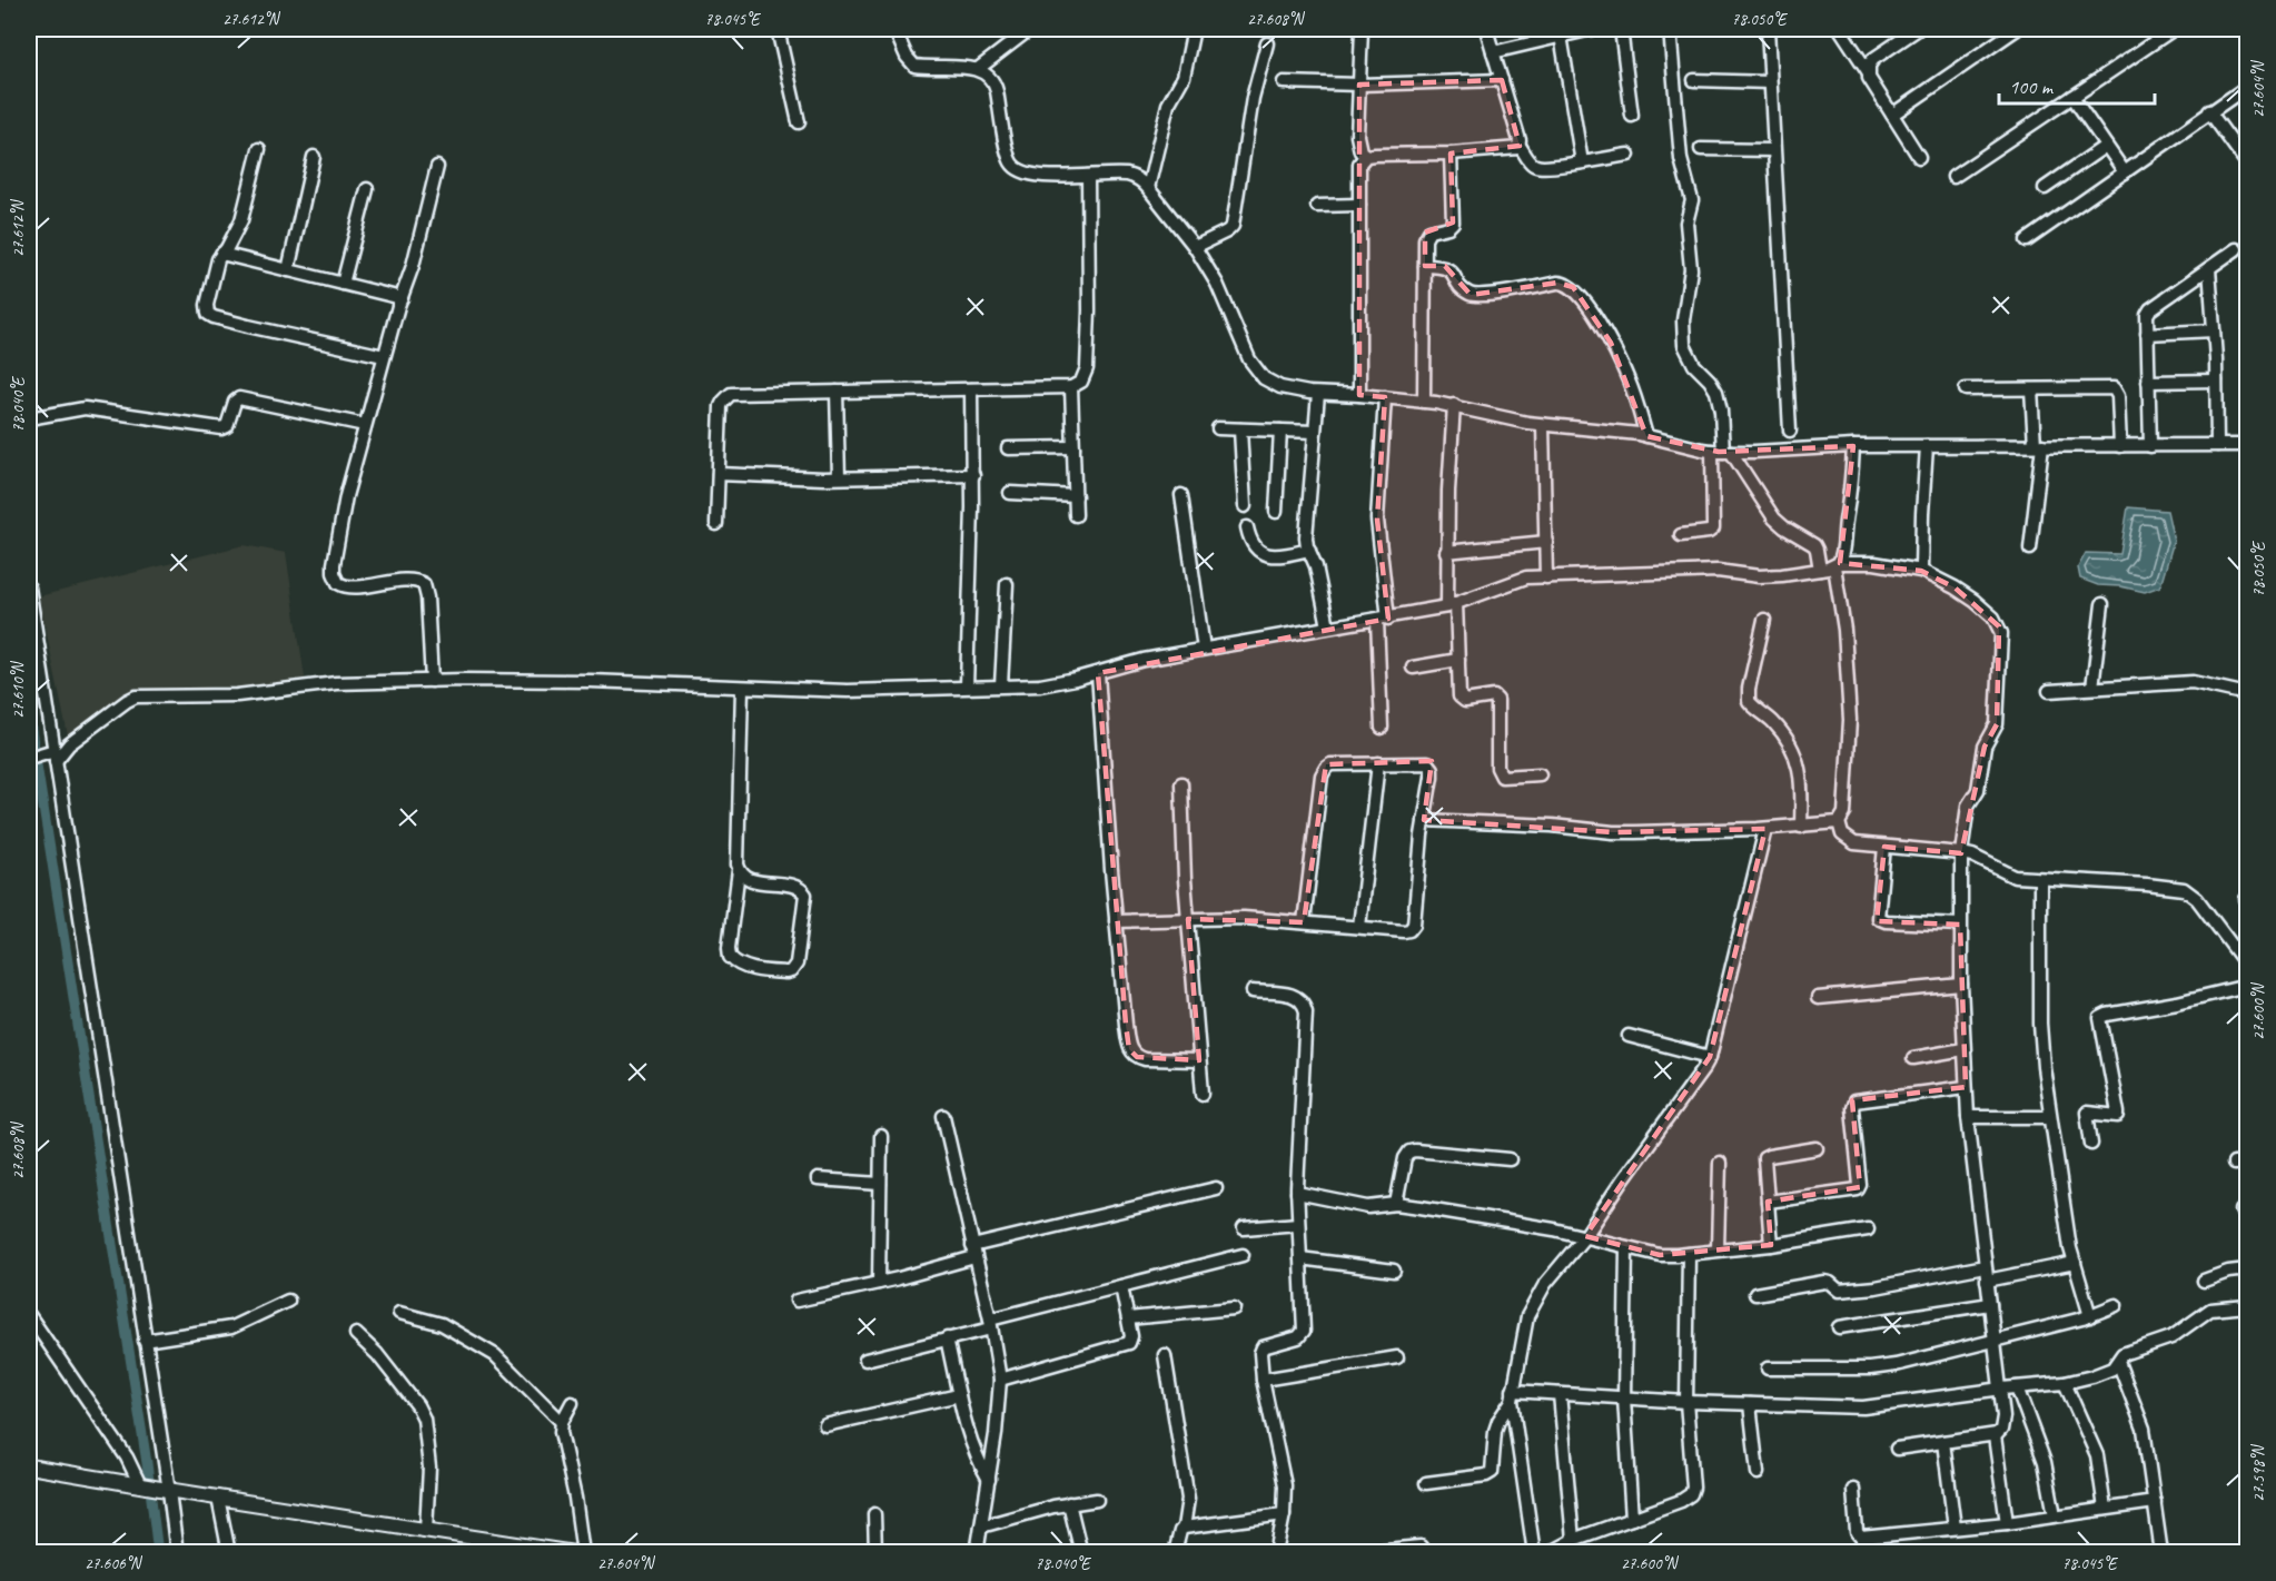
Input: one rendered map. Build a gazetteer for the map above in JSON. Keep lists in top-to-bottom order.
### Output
{
  "scale_bar": "100 m",
  "coordinates": [
    "27.612°N",
    "78.045°E",
    "27.608°N",
    "78.050°E",
    "27.604°N",
    "78.040°E",
    "27.610°N",
    "27.600°N",
    "27.598°N",
    "27.606°N"
  ]
}
